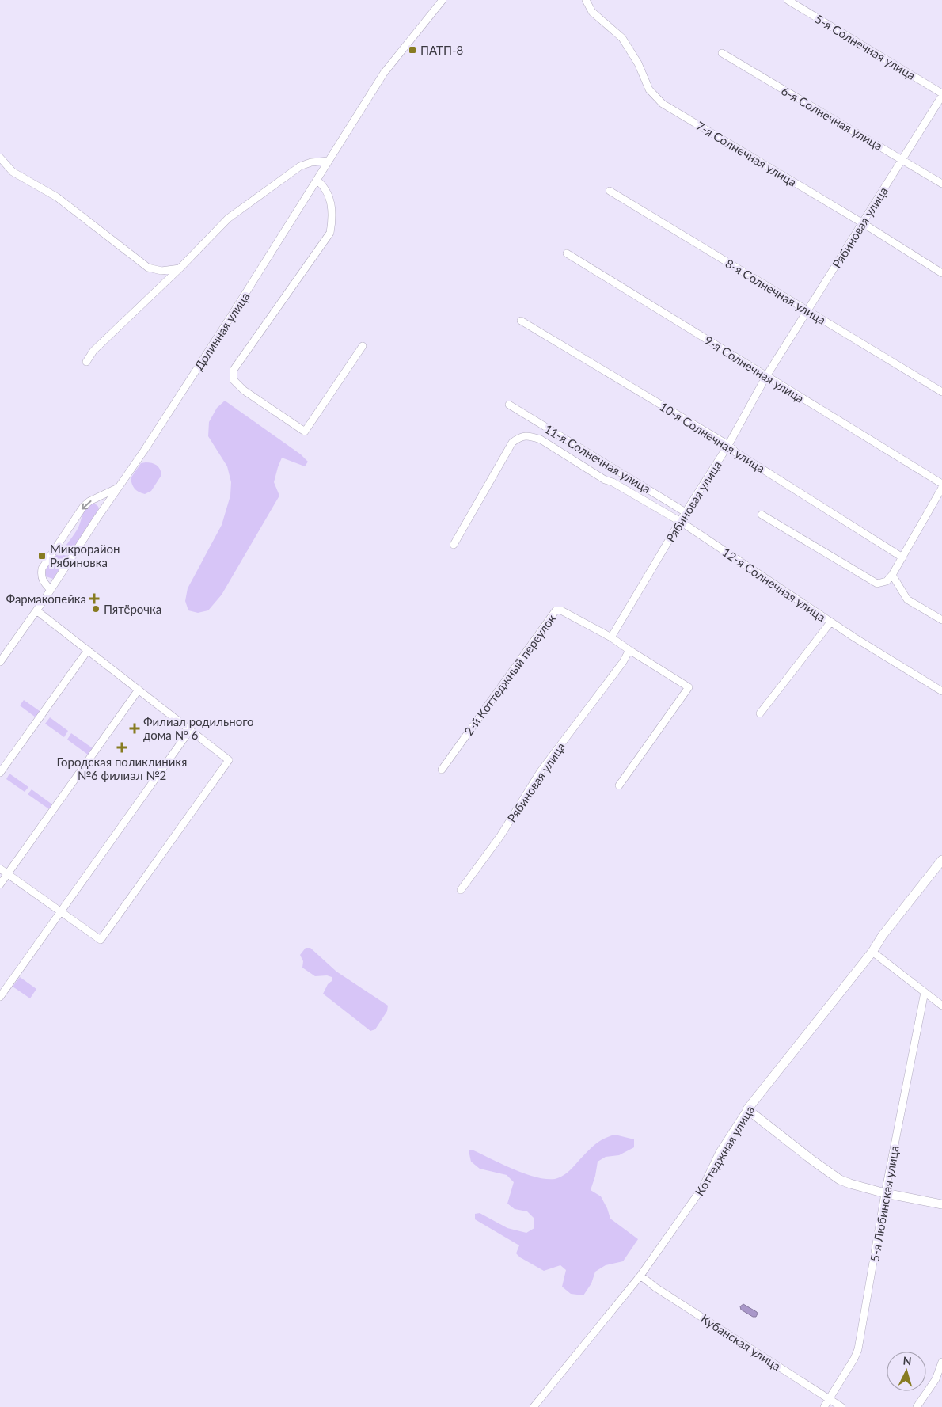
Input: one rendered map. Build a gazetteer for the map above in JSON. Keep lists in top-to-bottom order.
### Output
{
  "streets": {
    "street": [
      "5-я Солнечная улица",
      "6-я Солнечная улица",
      "7-я Солнечная улица",
      "Рябиновая улица",
      "8-я Солнечная улица",
      "Долинная улица",
      "9-я Солнечная улица",
      "10-я Солнечная улица",
      "11-я Солнечная улица",
      "12-я Солнечная улица",
      "2-й Коттеджный переулок",
      "Коттеджная улица",
      "5-я Любинская улица",
      "Кубанская улица"
    ]
  },
  "crossings": [
    ["5-я Солнечная улица", "Рябиновая улица"],
    ["6-я Солнечная улица", "Рябиновая улица"],
    ["7-я Солнечная улица", "Рябиновая улица"],
    ["Рябиновая улица", "8-я Солнечная улица"],
    ["Рябиновая улица", "9-я Солнечная улица"],
    ["Рябиновая улица", "10-я Солнечная улица"],
    ["Рябиновая улица", "11-я Солнечная улица"],
    ["Рябиновая улица", "12-я Солнечная улица"],
    ["Рябиновая улица", "2-й Коттеджный переулок"],
    ["Коттеджная улица", "Кубанская улица"],
    ["5-я Любинская улица", "Кубанская улица"]
  ],
  "places": {
    "transit": ["ПАТП-8", "Микрорайон Рябиновка"],
    "health": ["Фармакопейка", "Филиал родильного дома № 6", "Городская поликлиникя №6 филиал №2"],
    "other": ["Пятёрочка"]
  },
  "north": "top"
}
